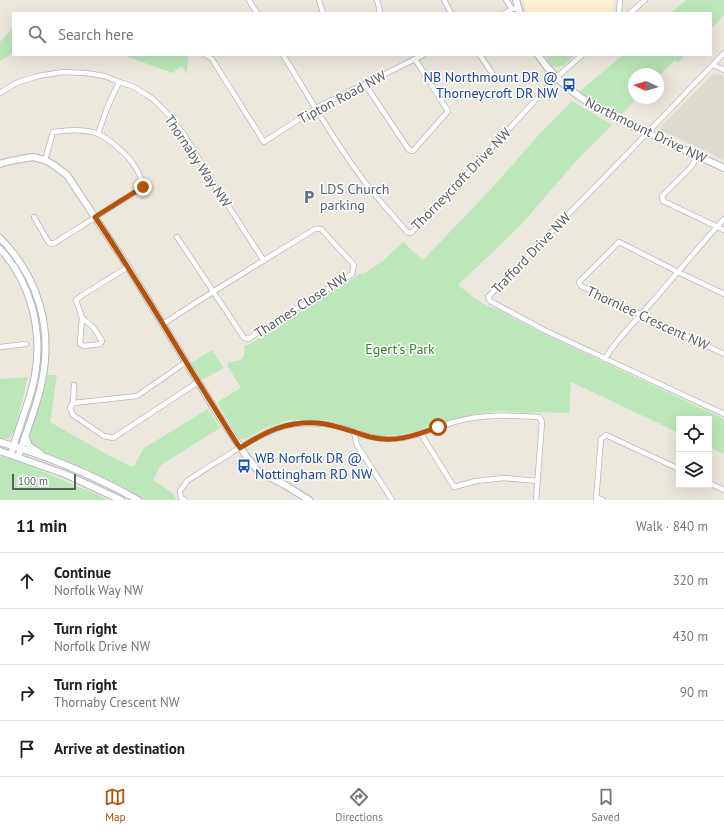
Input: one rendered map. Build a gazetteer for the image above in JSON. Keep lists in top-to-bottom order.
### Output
{
  "streets": {
    "main road": ["Northmount Drive NW"],
    "street": [
      "Tipton Road NW",
      "Thornaby Way NW",
      "Thorneycroft Drive NW",
      "Trafford Drive NW",
      "Thames Close NW",
      "Thornlee Crescent NW"
    ]
  },
  "crossings": [
    ["Tipton Road NW", "Thorneycroft Drive NW"],
    ["Northmount Drive NW", "Thorneycroft Drive NW"],
    ["Northmount Drive NW", "Trafford Drive NW"],
    ["Thornaby Way NW", "Thames Close NW"]
  ],
  "parks": ["Egert's Park"],
  "places": {
    "bus stop": ["NB Northmount DR @ Thorneycroft DR NW", "WB Norfolk DR @ Nottingham RD NW"],
    "parking": ["LDS Church parking"]
  },
  "scale_bar": "100 m",
  "north": "left",
  "page": {
    "search": "Search here",
    "scale": "100 m",
    "heading": ["11 min", "Walk · 840 m"],
    "list": [
      ["Continue", "Norfolk Way NW", "320 m"],
      ["Turn right", "Norfolk Drive NW", "430 m"],
      ["Turn right", "Thornaby Crescent NW", "90 m"],
      "Arrive at destination"
    ],
    "nav": ["Map", "Directions", "Saved"]
  }
}
